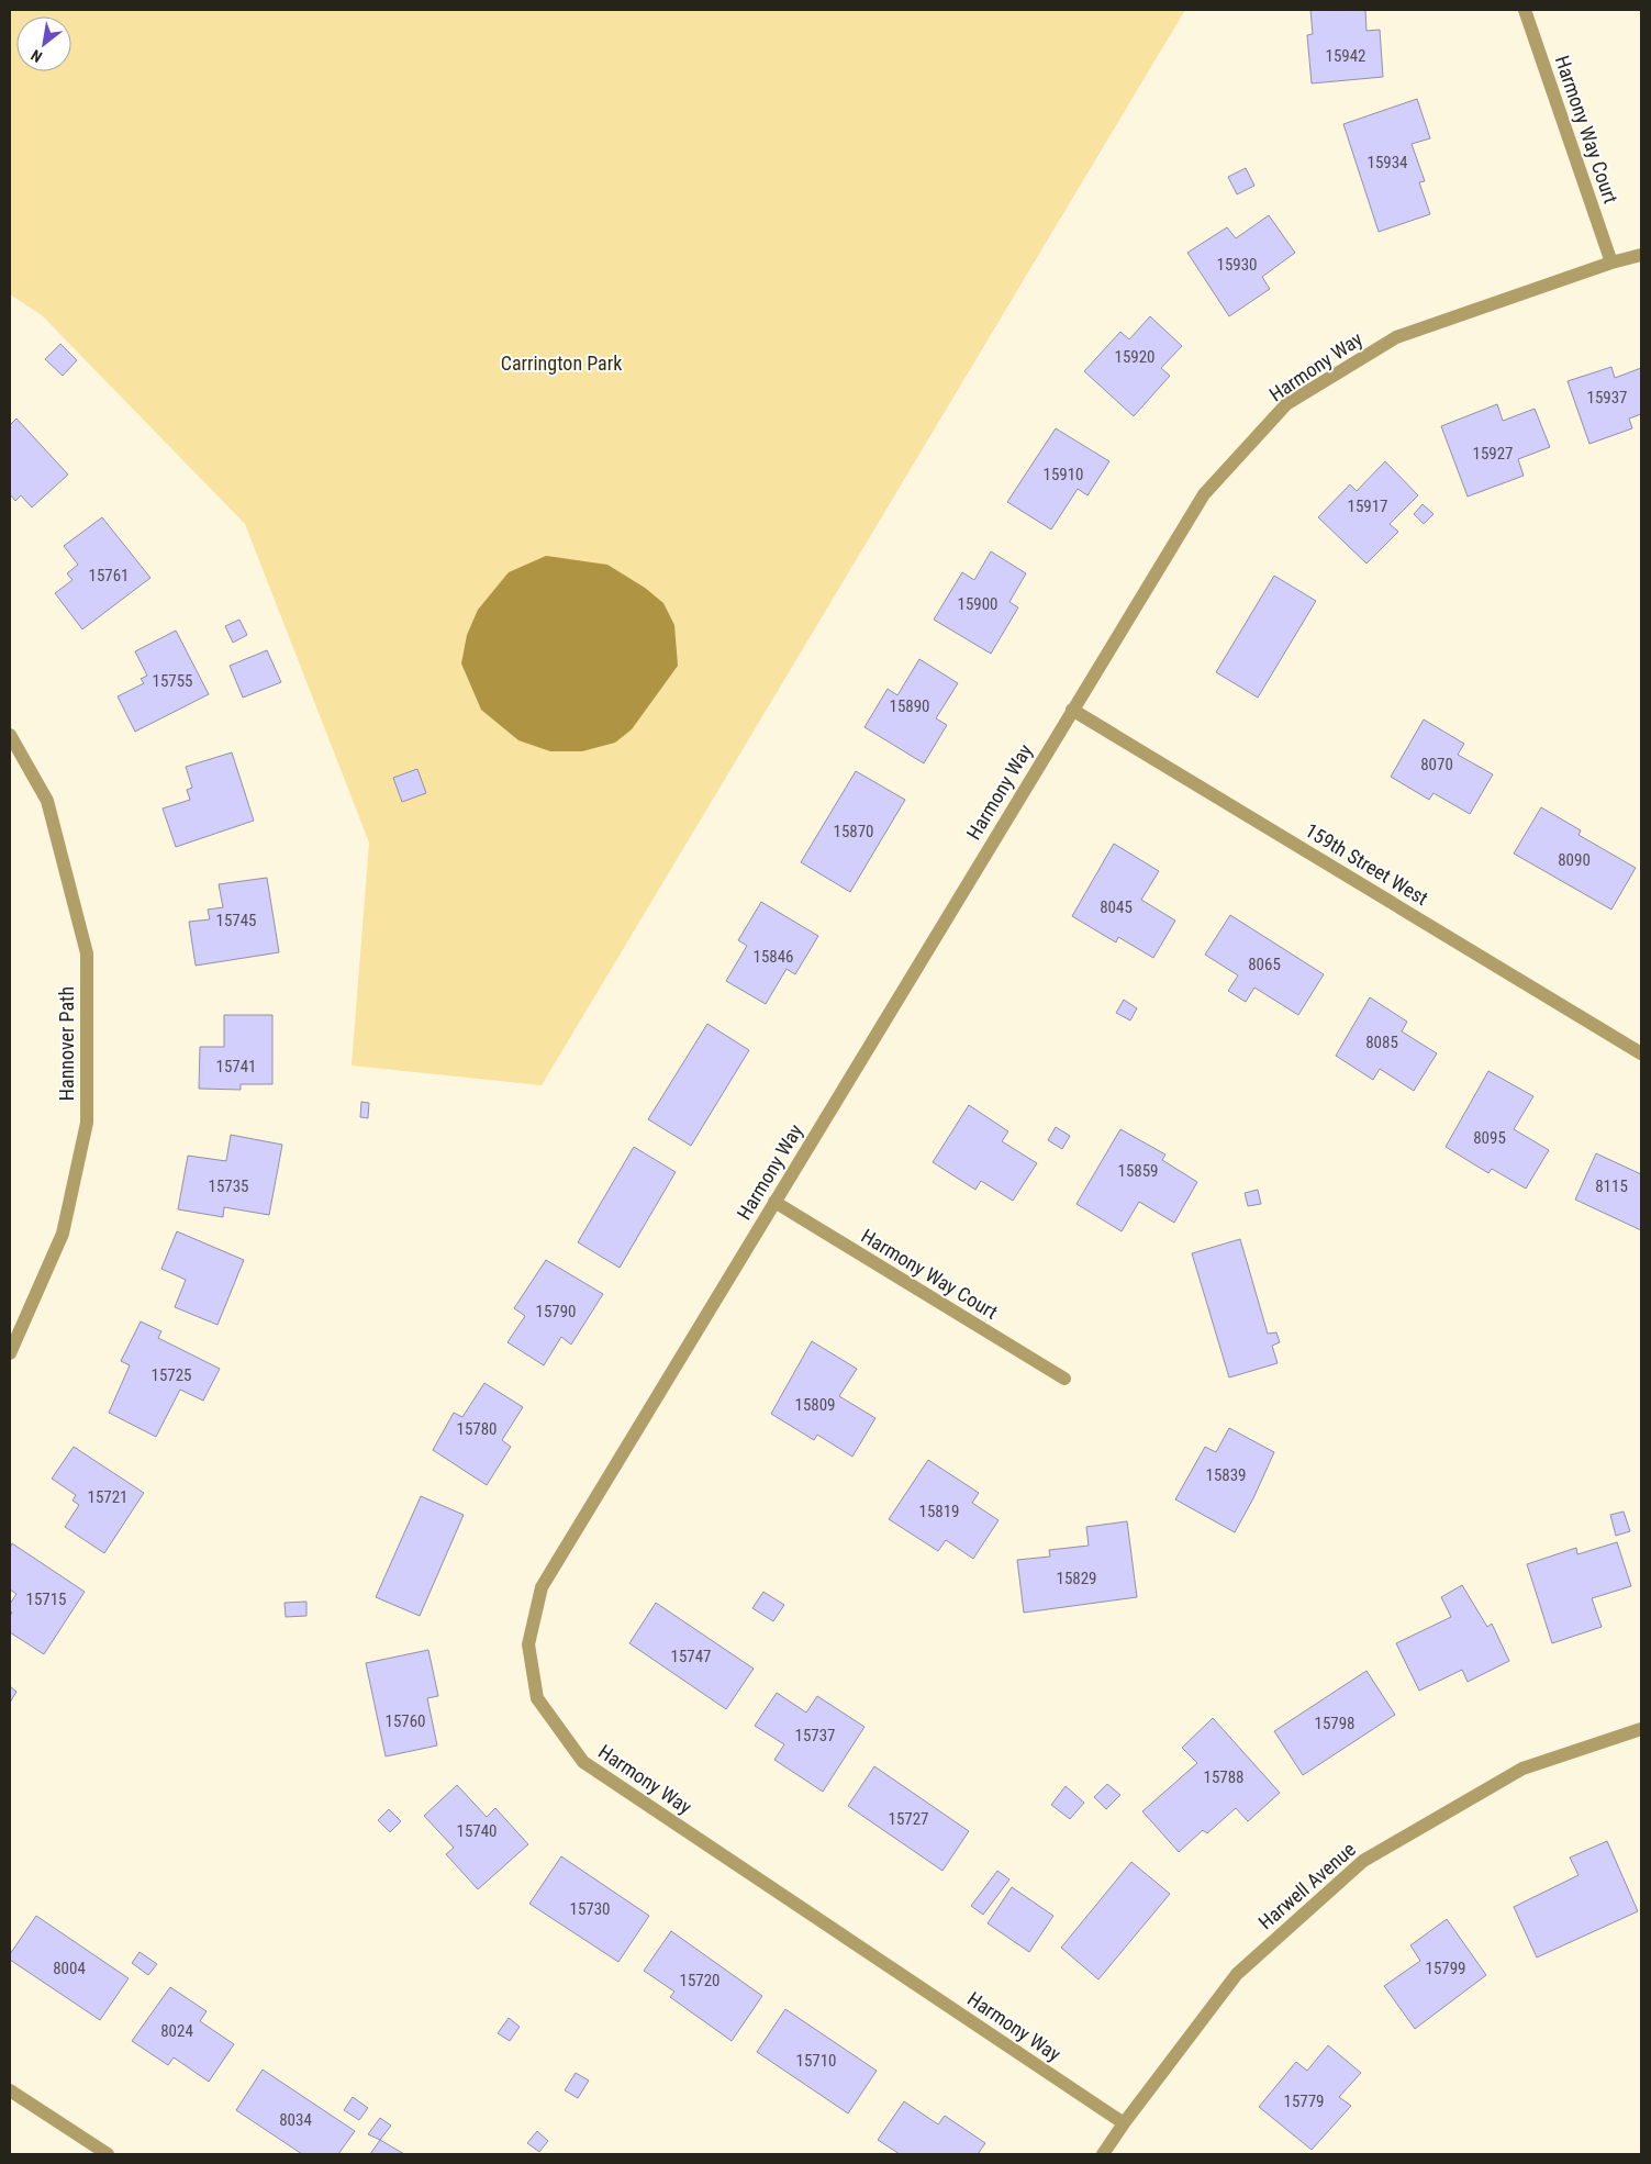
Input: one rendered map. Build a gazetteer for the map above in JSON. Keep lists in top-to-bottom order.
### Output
{
  "streets": {
    "street": [
      "Harmony Way Court",
      "Harmony Way",
      "159th Street West",
      "Hannover Path",
      "Harwell Avenue"
    ]
  },
  "crossings": [
    ["Harmony Way Court", "Harmony Way"],
    ["Harmony Way", "159th Street West"],
    ["Harmony Way", "Harwell Avenue"]
  ],
  "parks": ["Carrington Park"],
  "house_numbers": [
    "15942",
    "15934",
    "15930",
    "15920",
    "15937",
    "15927",
    "15910",
    "15917",
    "15761",
    "15900",
    "15755",
    "15890",
    "8070",
    "15870",
    "8090",
    "8045",
    "15745",
    "15846",
    "8065",
    "8085",
    "15741",
    "8095",
    "15859",
    "15735",
    "8115",
    "15790",
    "15725",
    "15809",
    "15780",
    "15839",
    "15721",
    "15819",
    "15829",
    "15715",
    "15747",
    "15760",
    "15798",
    "15737",
    "15788",
    "15727",
    "15740",
    "15730",
    "8004",
    "15799",
    "15720",
    "8024",
    "15710",
    "15779",
    "8034"
  ],
  "north": "bottom left"
}
